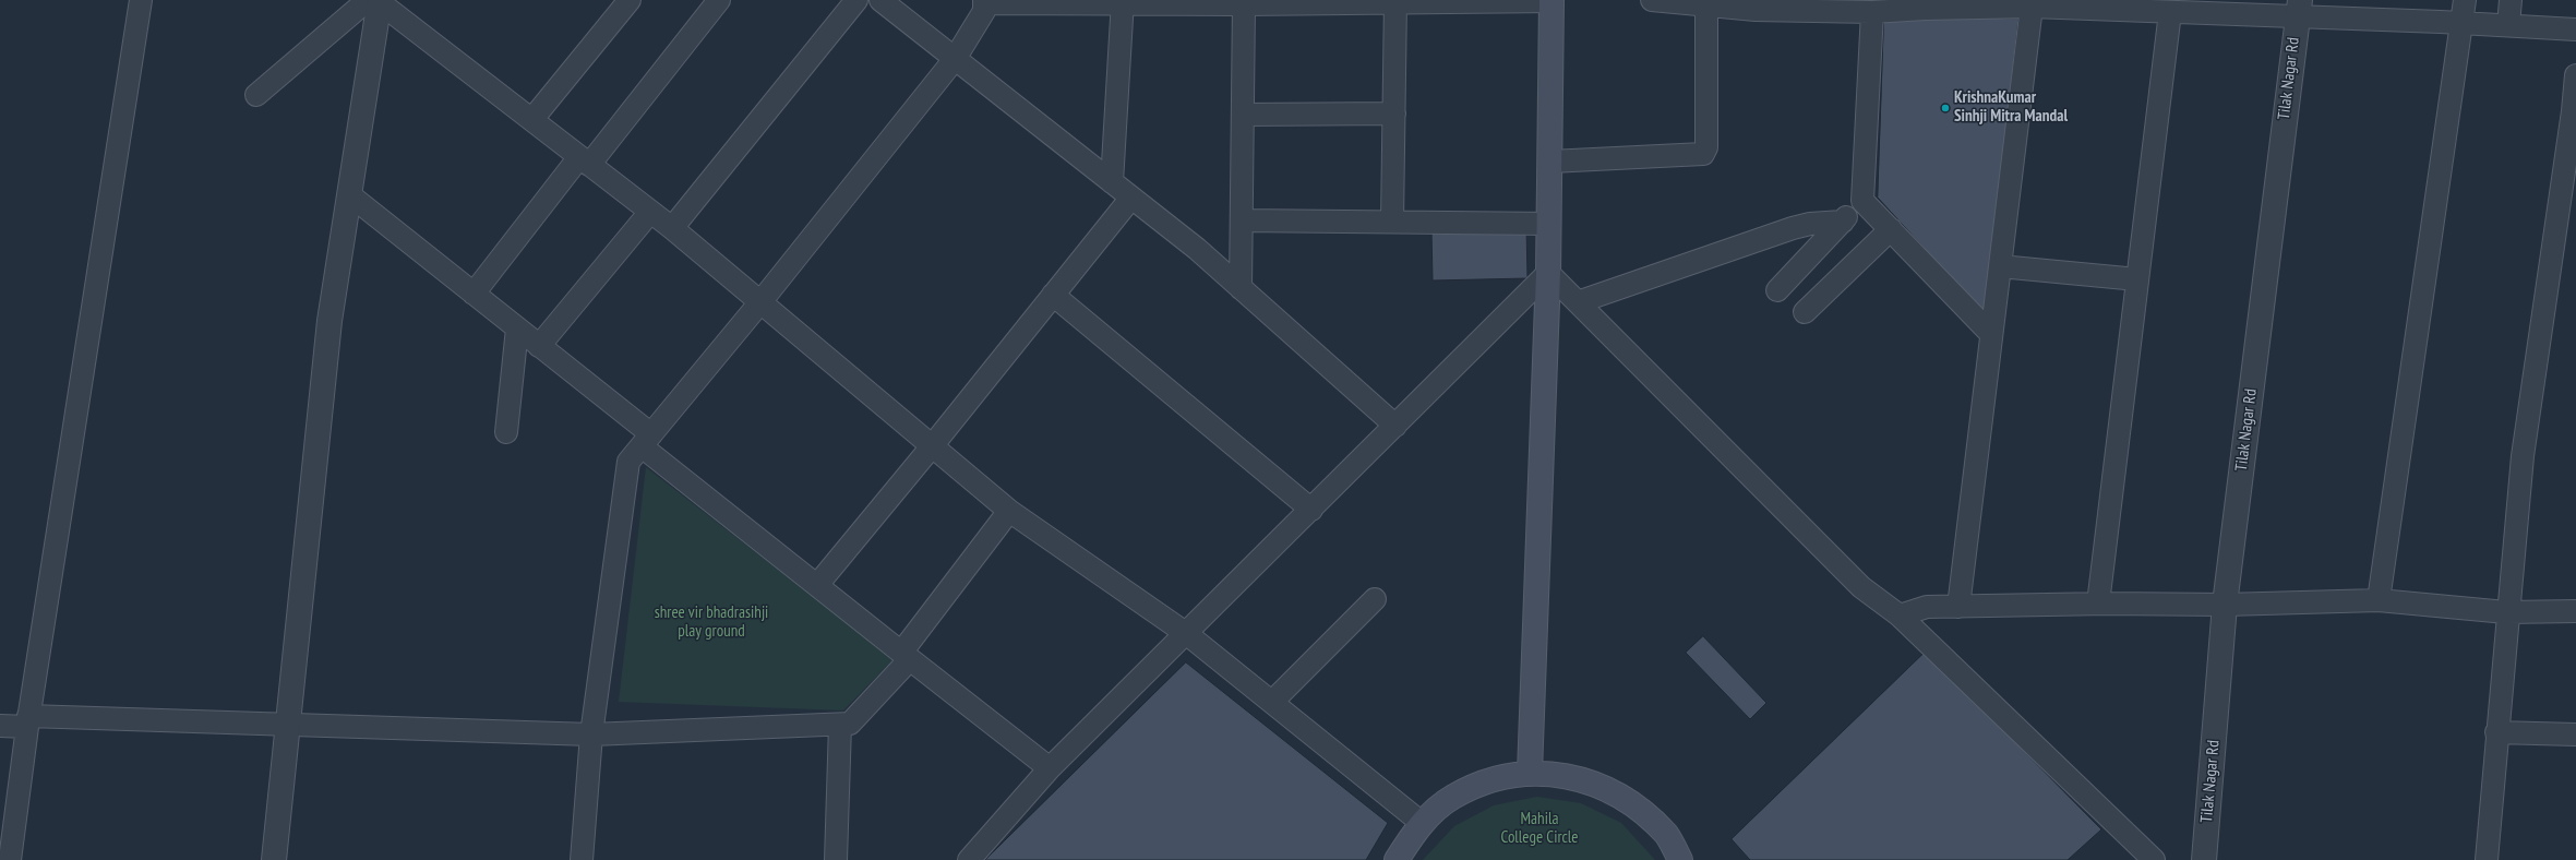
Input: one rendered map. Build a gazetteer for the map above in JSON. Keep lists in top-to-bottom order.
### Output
{
  "streets": {
    "street": ["Tilak Nagar Rd"]
  },
  "parks": ["shree vir bhadrasihji play ground", "Mahila College Circle"],
  "places": ["KrishnaKumar Sinhji Mitra Mandal"]
}
